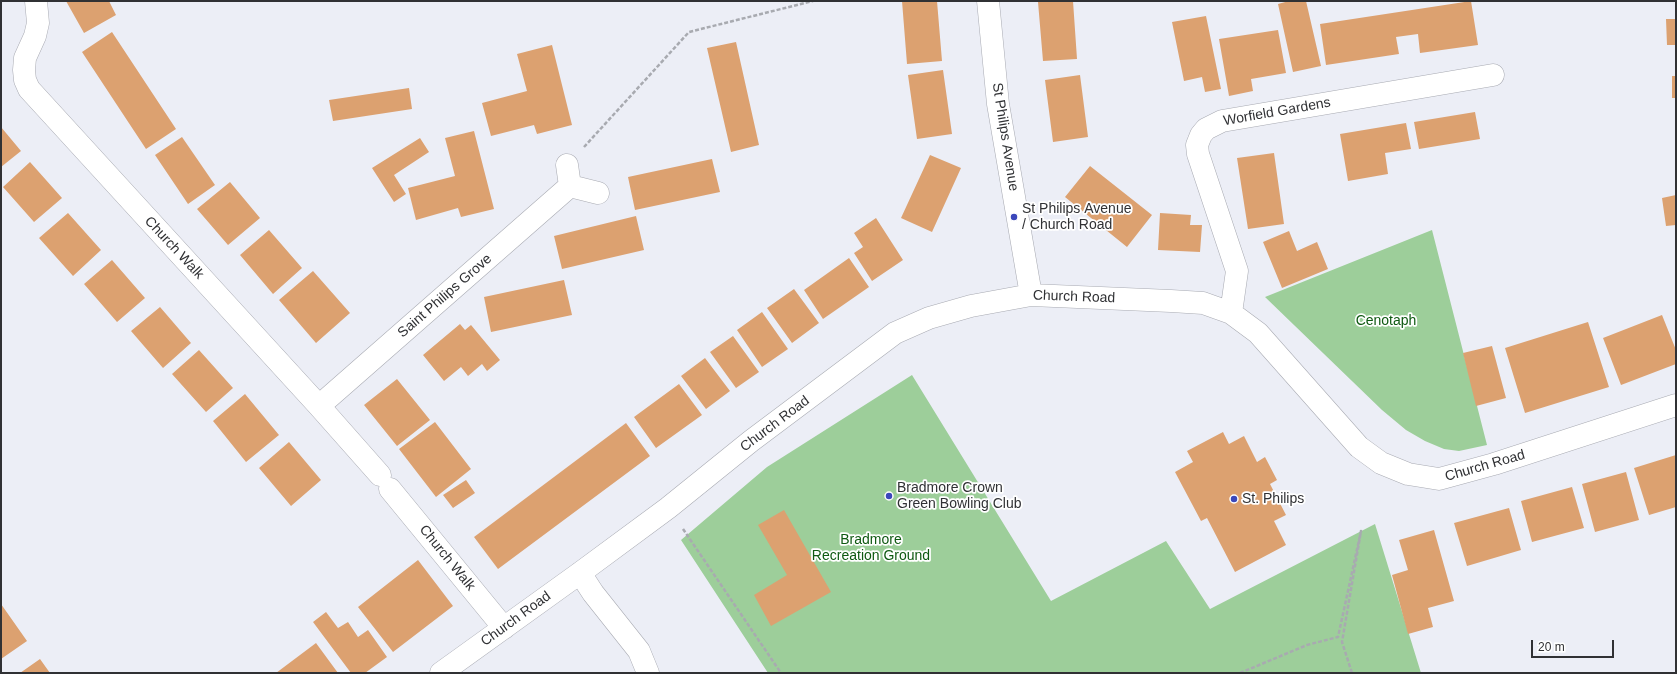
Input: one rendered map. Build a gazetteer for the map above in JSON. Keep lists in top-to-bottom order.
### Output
{
  "streets": {
    "street": [
      "Worfield Gardens",
      "St Philips Avenue",
      "Church Walk",
      "Saint Philips Grove",
      "Church Road"
    ]
  },
  "crossings": [
    ["Worfield Gardens", "Church Road"],
    ["St Philips Avenue", "Church Road"],
    ["Church Walk", "Saint Philips Grove"],
    ["Church Walk", "Church Road"]
  ],
  "parks": ["Cenotaph", "Bradmore Recreation Ground"],
  "places": ["St Philips Avenue / Church Road", "Bradmore Crown Green Bowling Club", "St. Philips"],
  "scale_bar": "20 m"
}
